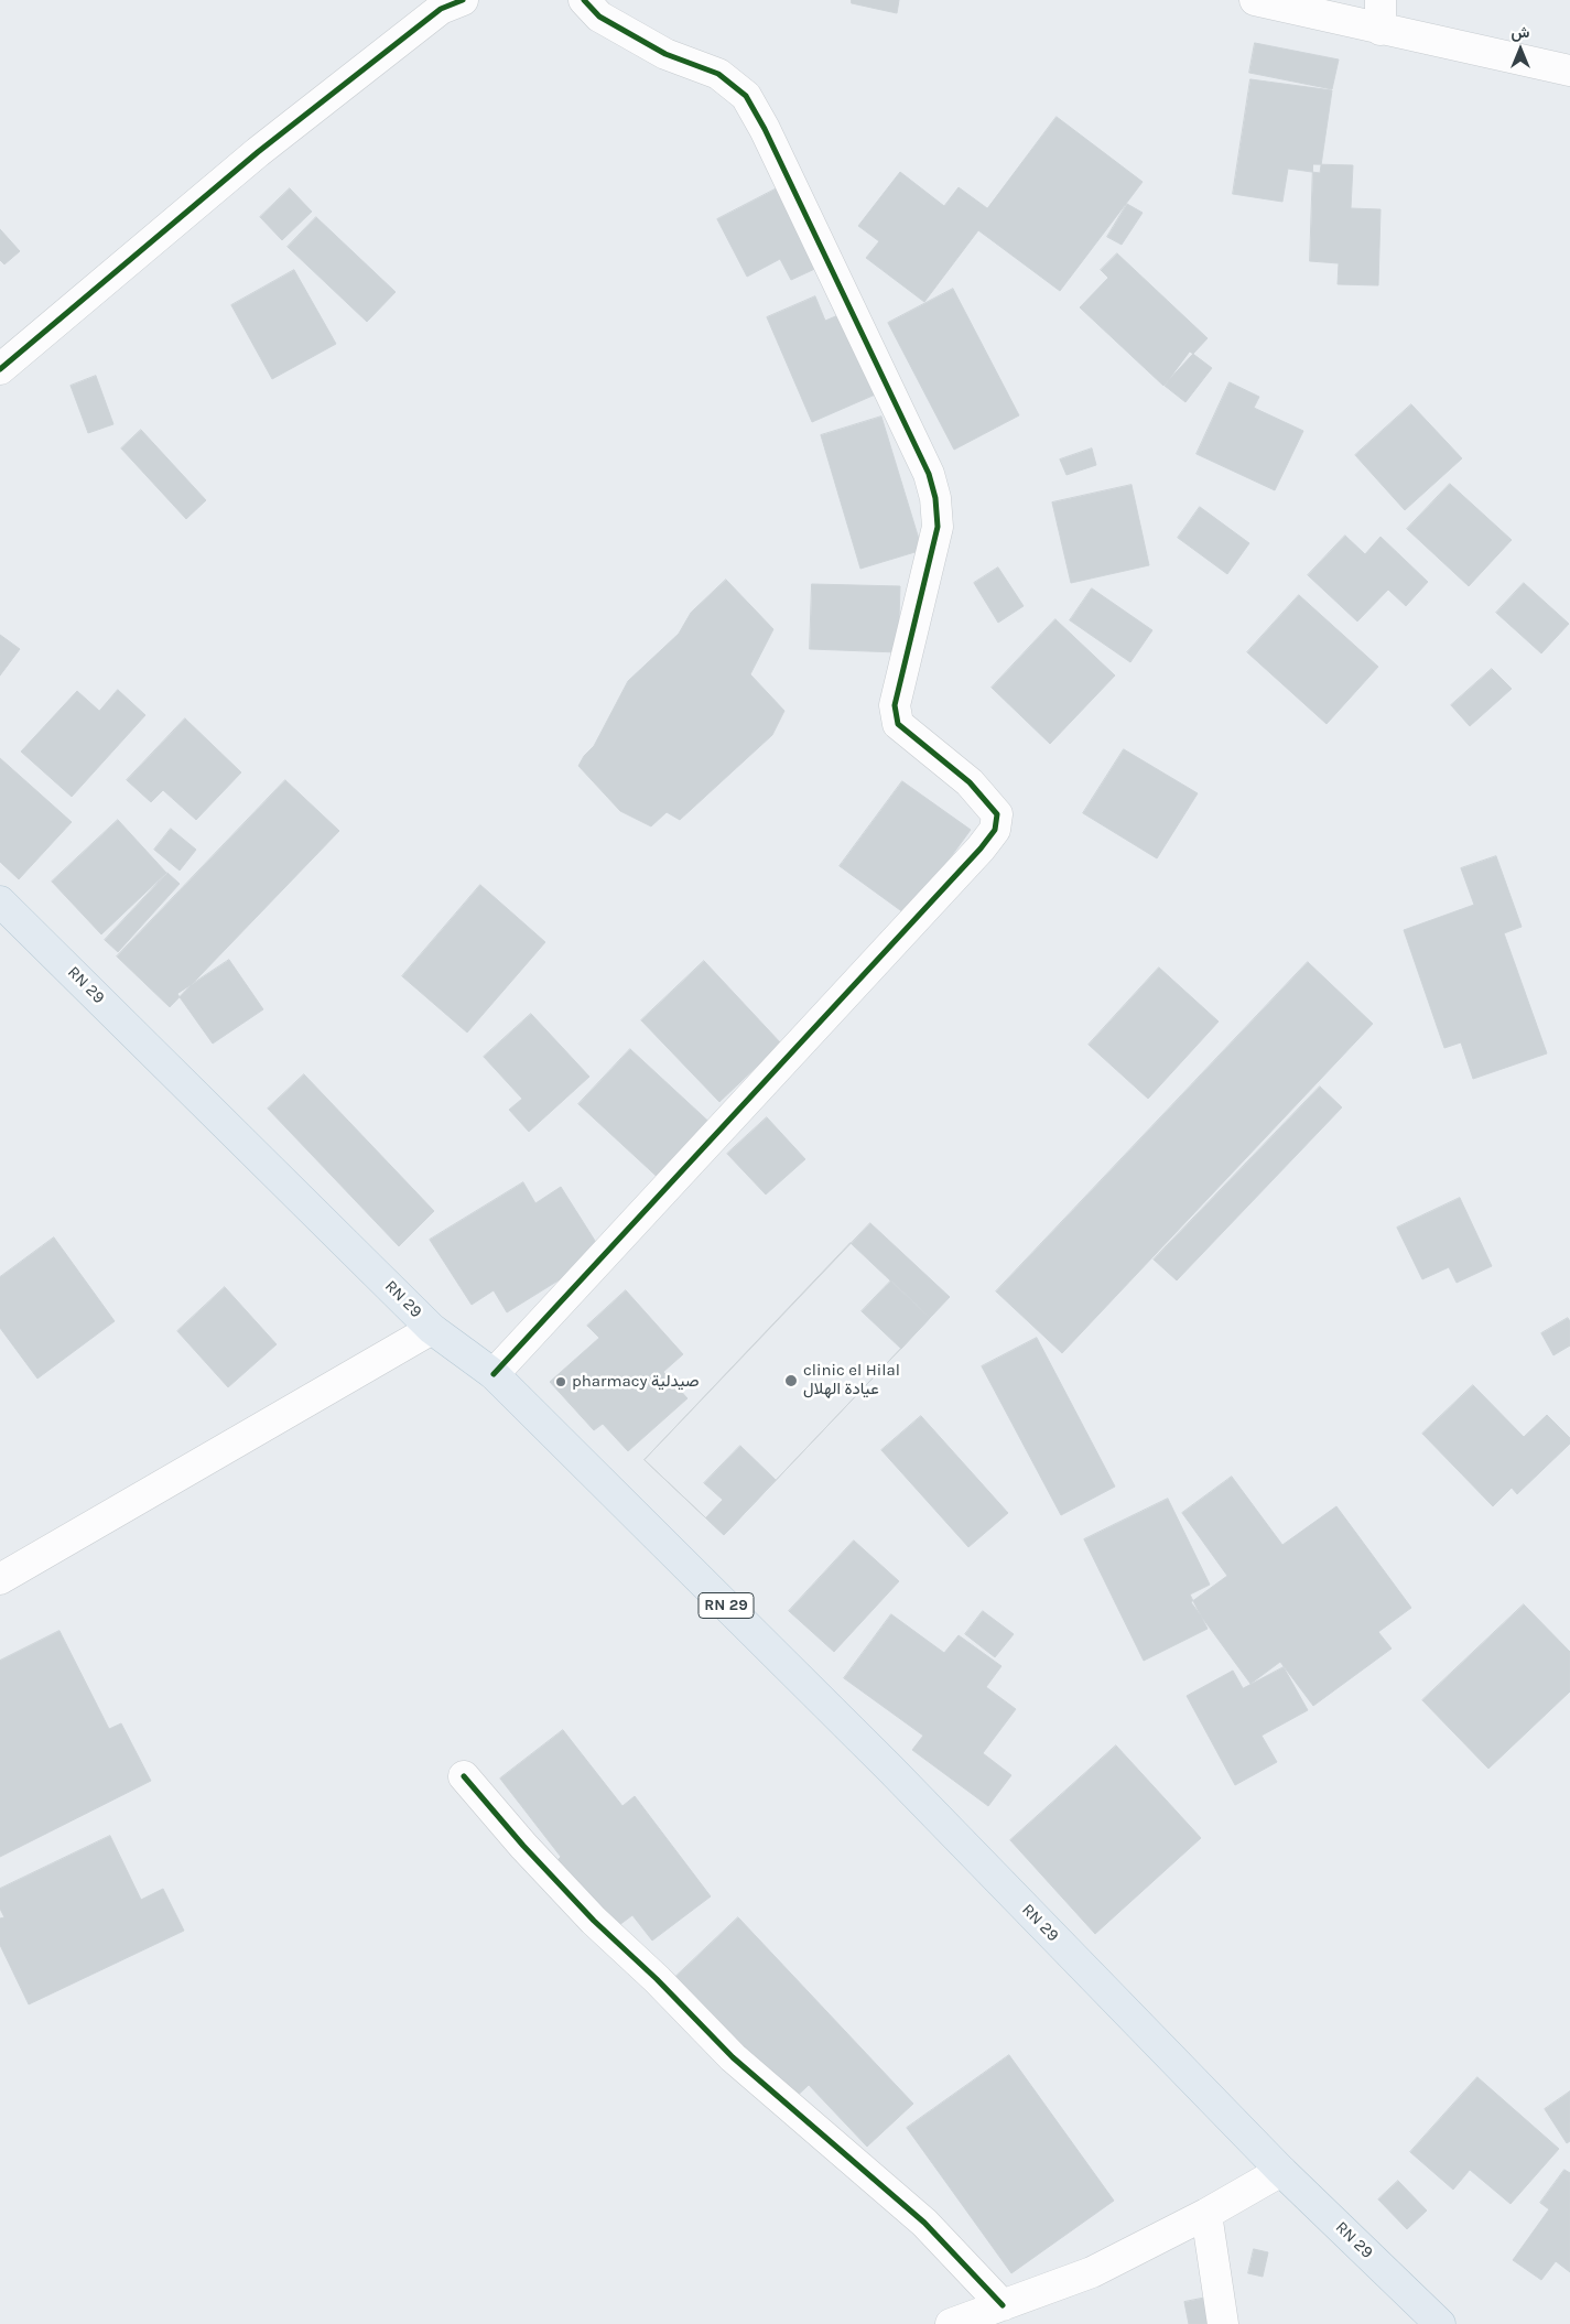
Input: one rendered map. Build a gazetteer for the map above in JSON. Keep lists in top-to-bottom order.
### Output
{
  "streets": {
    "main road": ["RN 29"]
  },
  "places": ["clinic el Hilal عيادة الهلال", "pharmacy صيدلية"],
  "north": "top"
}
